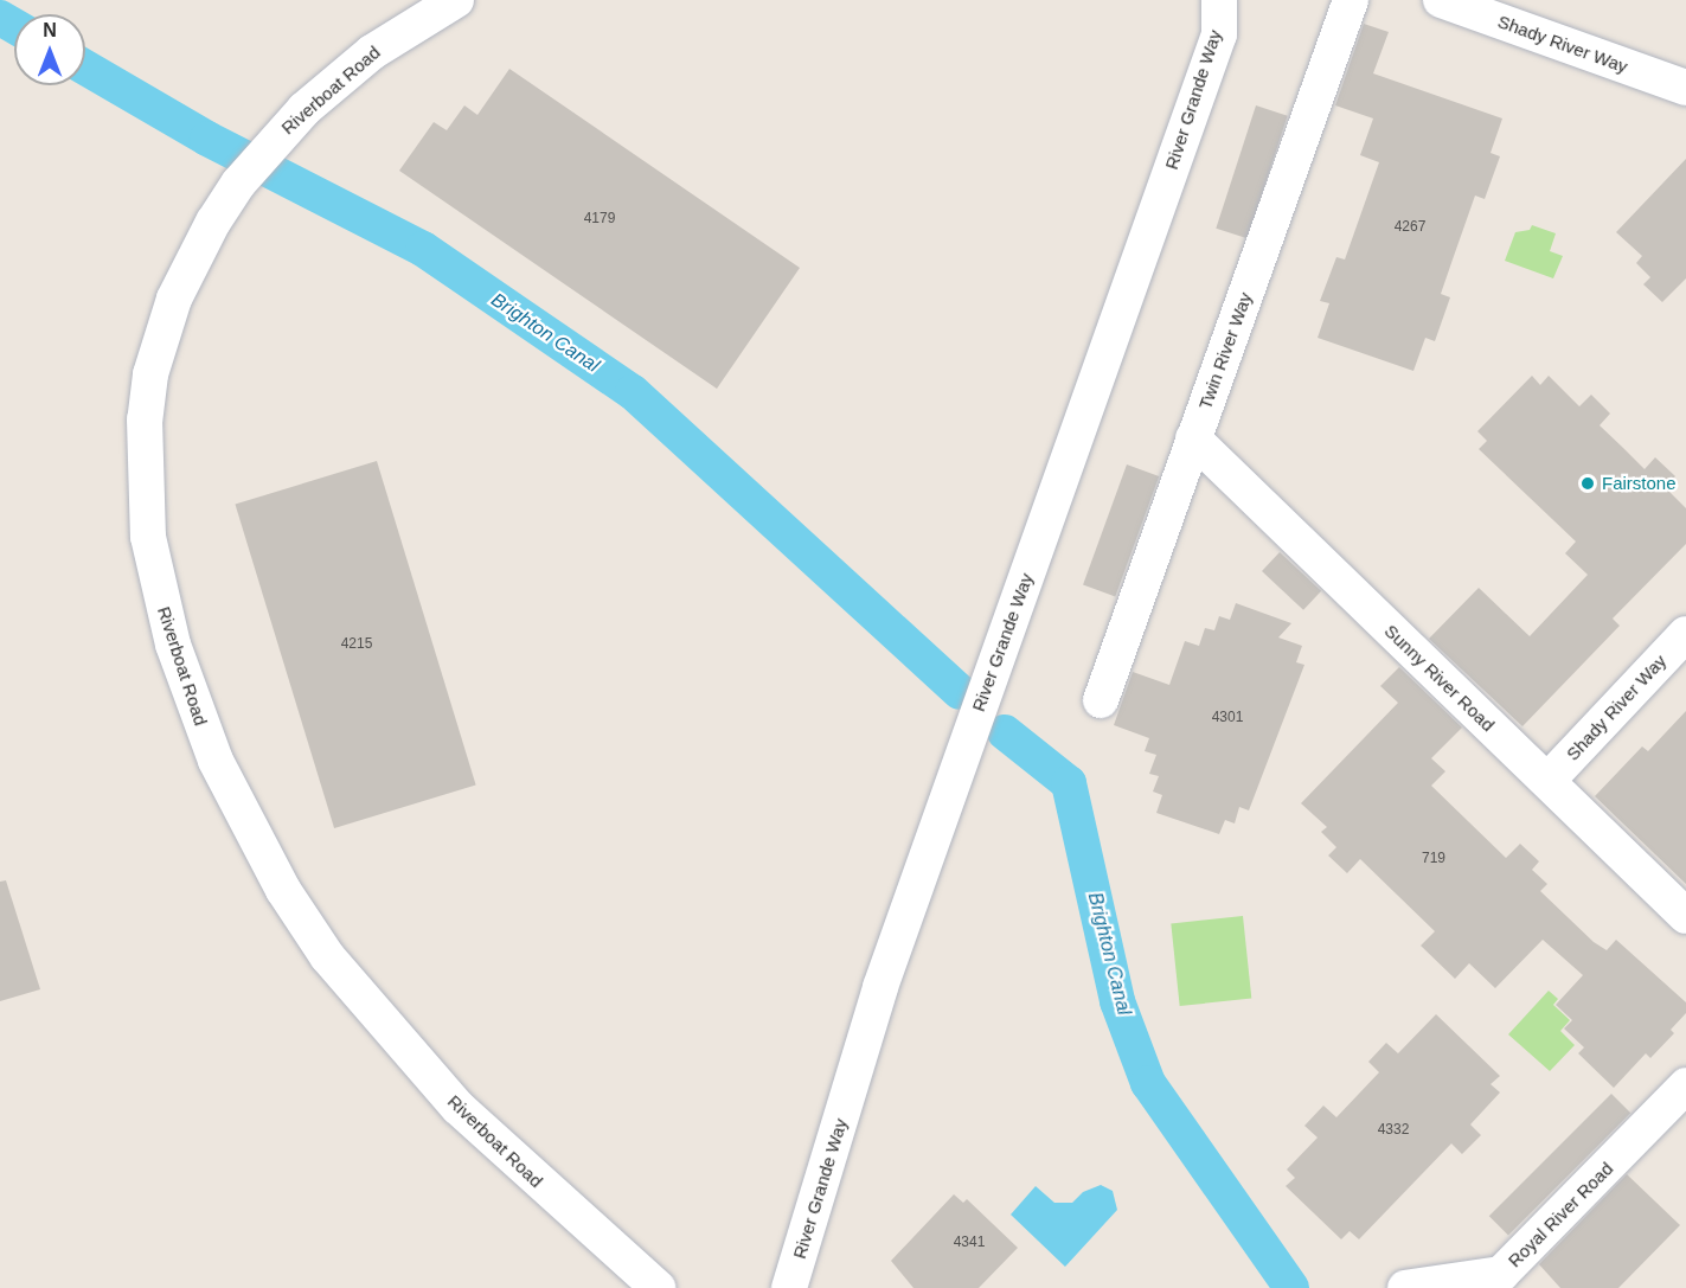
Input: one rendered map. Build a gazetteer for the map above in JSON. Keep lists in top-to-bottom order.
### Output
{
  "streets": {
    "street": [
      "Shady River Way",
      "Riverboat Road",
      "River Grande Way",
      "Twin River Way",
      "Sunny River Road",
      "Royal River Road"
    ]
  },
  "crossings": [
    ["Shady River Way", "Sunny River Road"],
    ["Twin River Way", "Sunny River Road"]
  ],
  "water": ["Brighton Canal"],
  "places": ["Fairstone"],
  "house_numbers": [
    "4179",
    "4267",
    "4215",
    "4301",
    "719",
    "4332",
    "4341"
  ],
  "north": "top"
}
